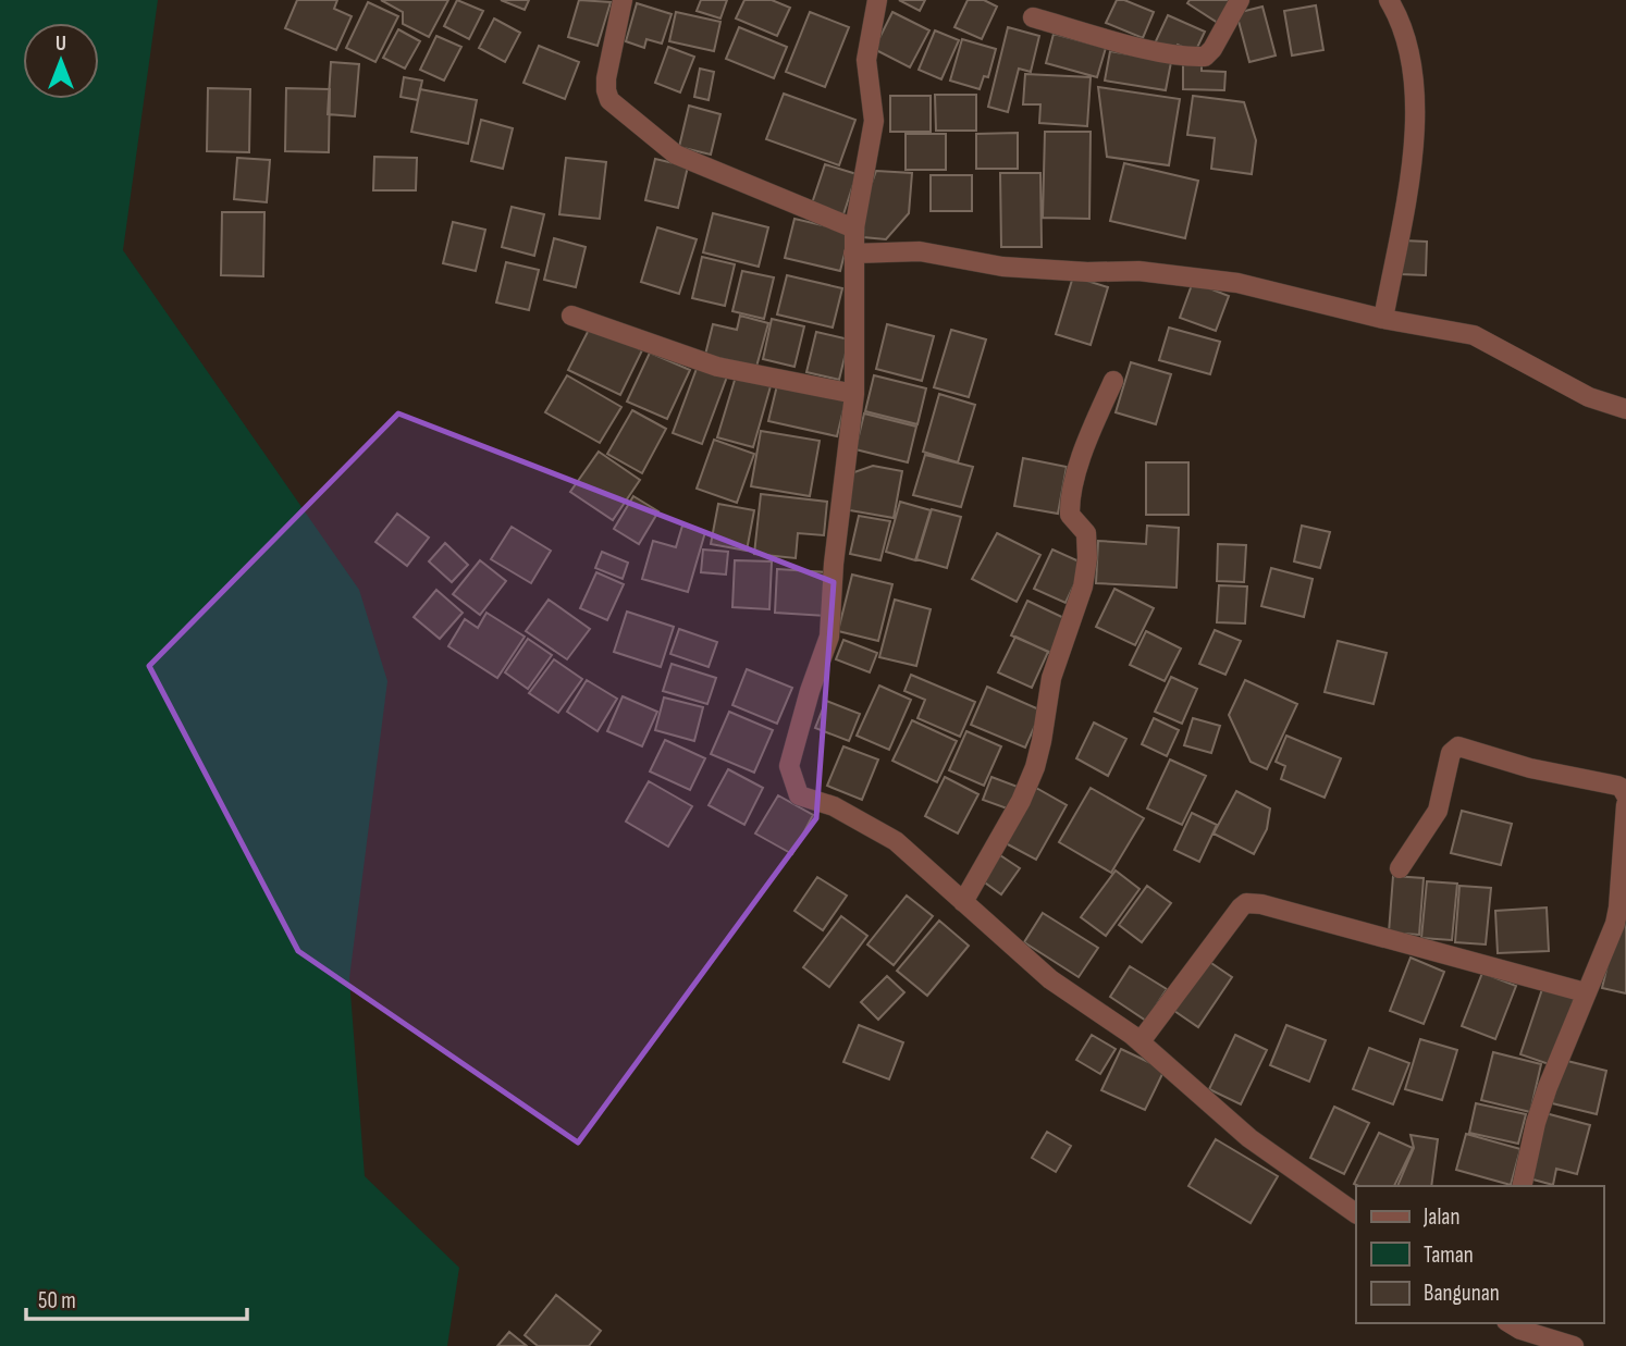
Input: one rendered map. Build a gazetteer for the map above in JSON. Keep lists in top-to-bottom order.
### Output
{
  "legend": ["Jalan", "Taman", "Bangunan"],
  "scale_bar": "50 m",
  "north": "top"
}
